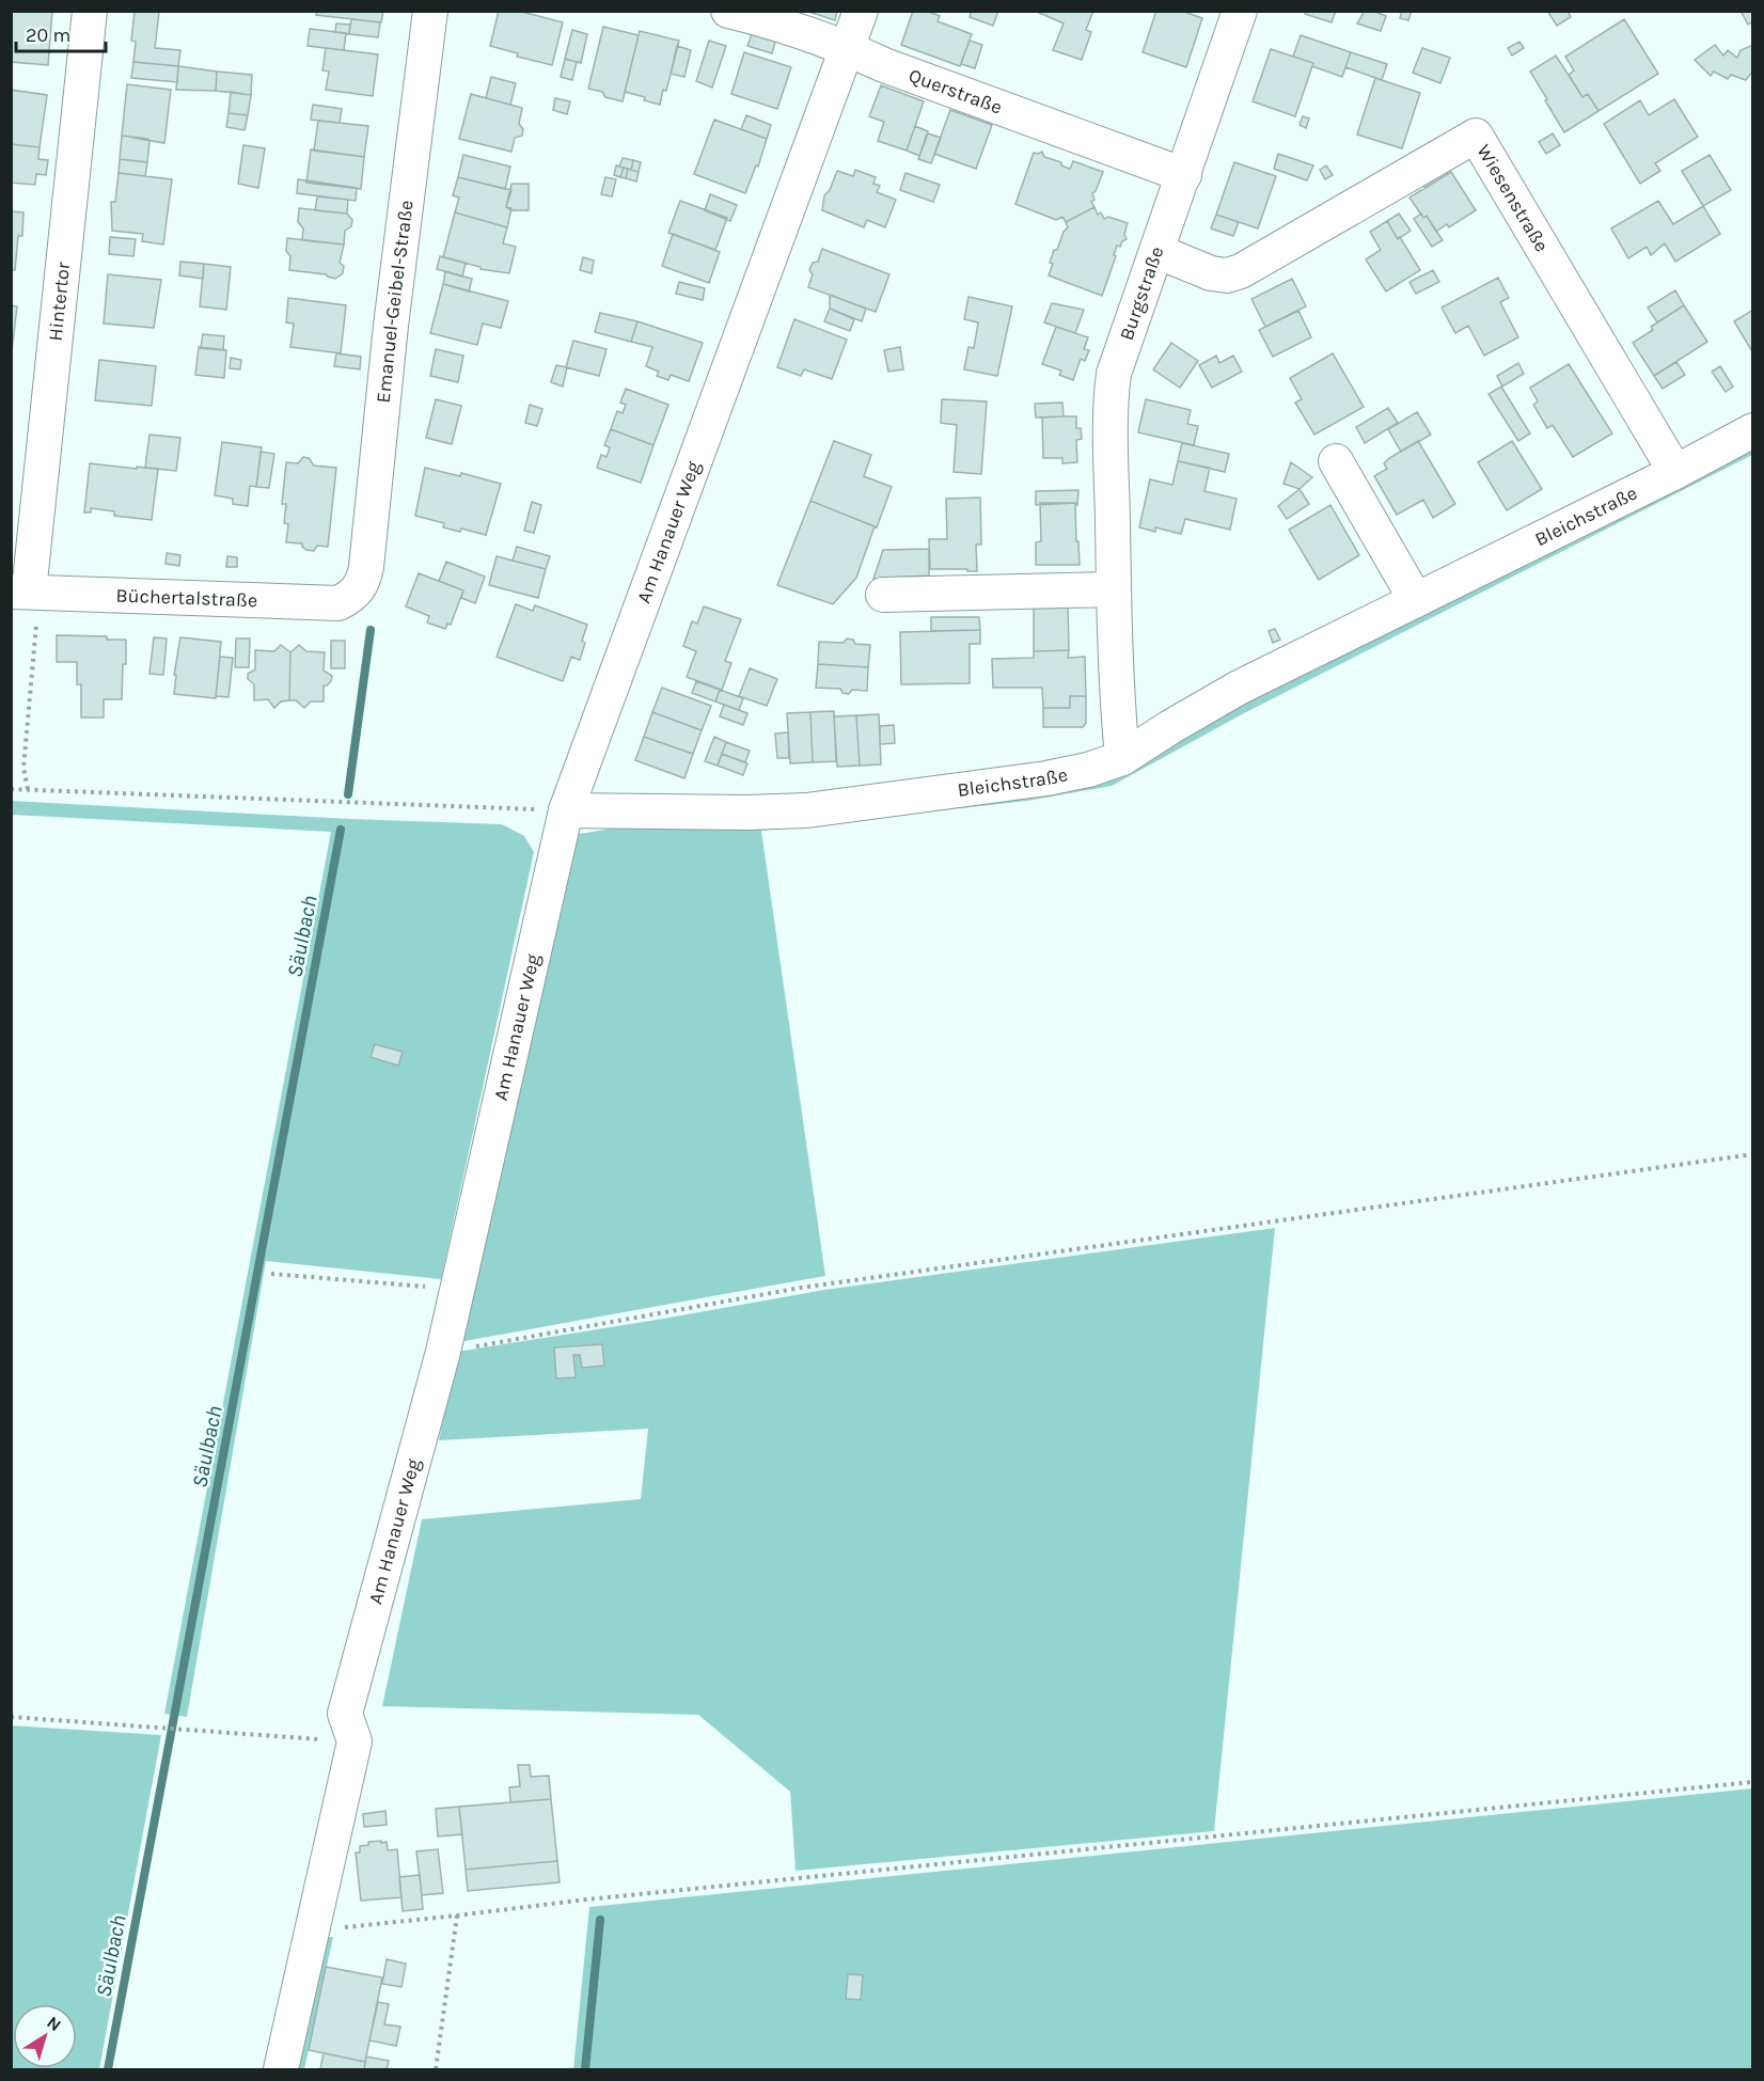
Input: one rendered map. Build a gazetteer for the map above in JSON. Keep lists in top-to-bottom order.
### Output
{
  "streets": {
    "street": [
      "Querstraße",
      "Wiesenstraße",
      "Burgstraße",
      "Hintertor",
      "Emanuel-Geibel-Straße",
      "Bleichstraße",
      "Am Hanauer Weg",
      "Büchertalstraße"
    ]
  },
  "crossings": [
    ["Querstraße", "Burgstraße"],
    ["Querstraße", "Am Hanauer Weg"],
    ["Wiesenstraße", "Burgstraße"],
    ["Wiesenstraße", "Bleichstraße"],
    ["Burgstraße", "Bleichstraße"],
    ["Hintertor", "Büchertalstraße"],
    ["Emanuel-Geibel-Straße", "Büchertalstraße"],
    ["Bleichstraße", "Am Hanauer Weg"]
  ],
  "water": ["Säulbach"],
  "scale_bar": "20 m",
  "north": "top right"
}
